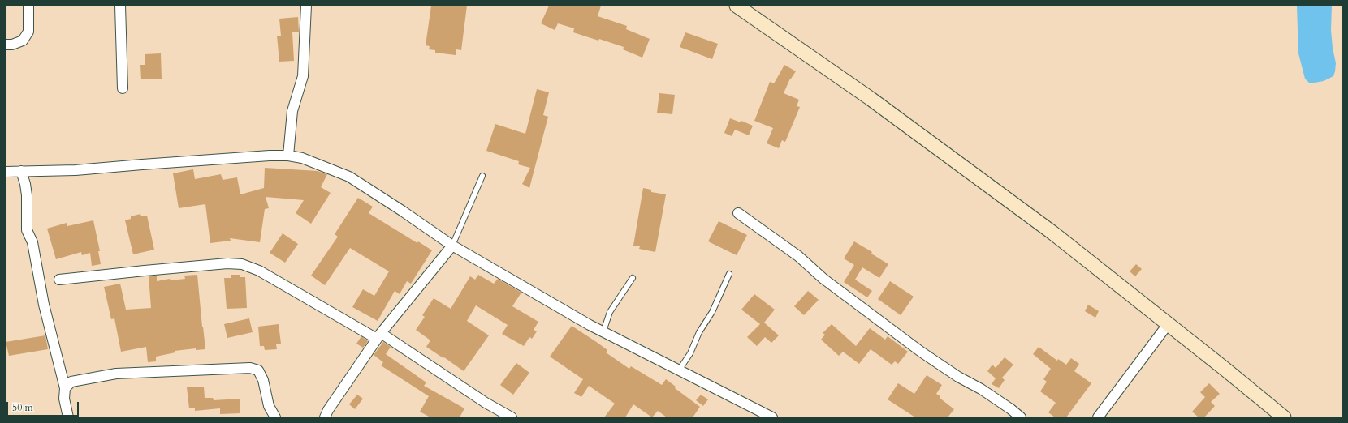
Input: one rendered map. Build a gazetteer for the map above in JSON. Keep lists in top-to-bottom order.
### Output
{
  "scale_bar": "50 m"
}
